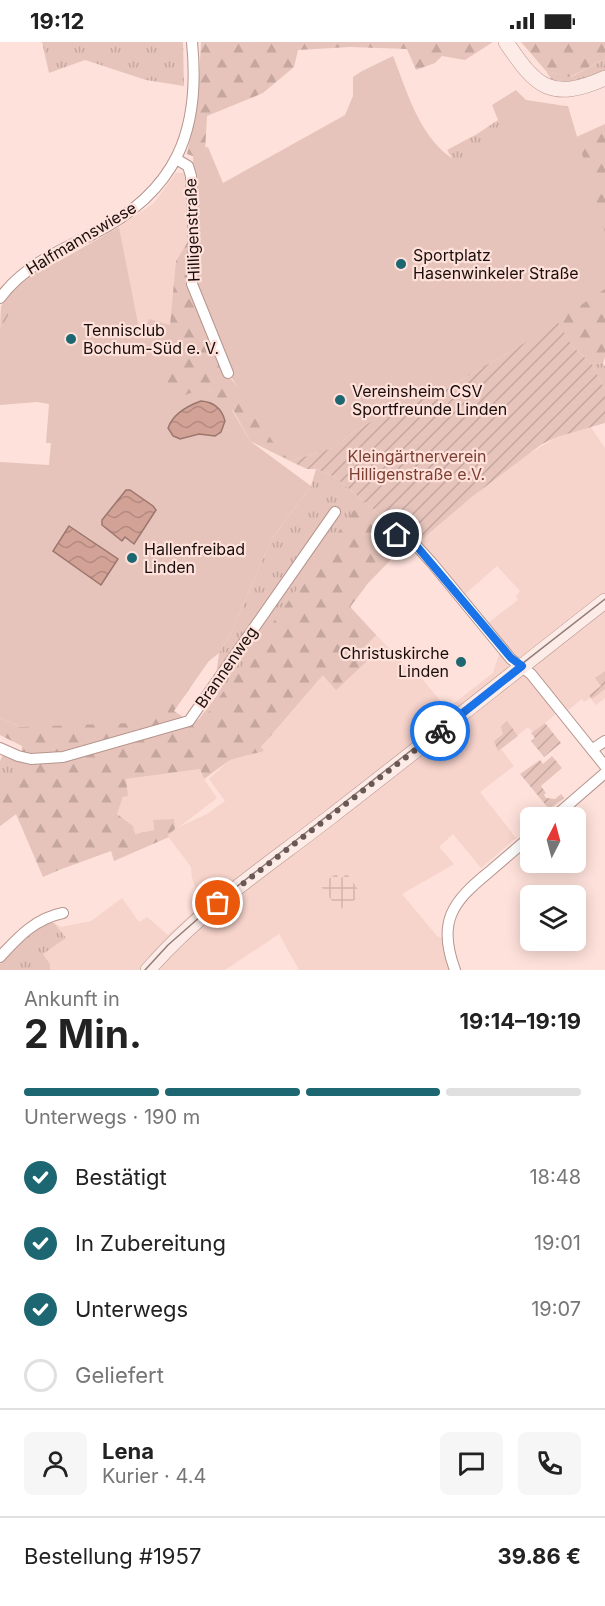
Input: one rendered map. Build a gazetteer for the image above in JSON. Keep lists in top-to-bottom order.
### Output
{
  "streets": {
    "street": ["Hilligenstraße", "Halfmannswiese", "Brannenweg"]
  },
  "crossings": [
    ["Hilligenstraße", "Halfmannswiese"]
  ],
  "parks": ["Kleingärtnerverein Hilligenstraße e.V."],
  "places": [
    "Sportplatz Hasenwinkeler Straße",
    "Tennisclub Bochum-Süd e. V.",
    "Vereinsheim CSV Sportfreunde Linden",
    "Hallenfreibad Linden",
    "Christuskirche Linden"
  ],
  "north": "top",
  "page": {
    "status": "19:12",
    "heading": ["2 Min.", "Ankunft in", "19:14–19:19"],
    "panel": [
      "Lena",
      "Kurier · 4.4",
      "Bestellung #1957",
      "39.86 €"
    ],
    "bar": "Unterwegs · 190 m",
    "list": [
      ["Bestätigt", "18:48"],
      ["In Zubereitung", "19:01"],
      ["Unterwegs", "19:07"],
      "Geliefert"
    ]
  }
}
